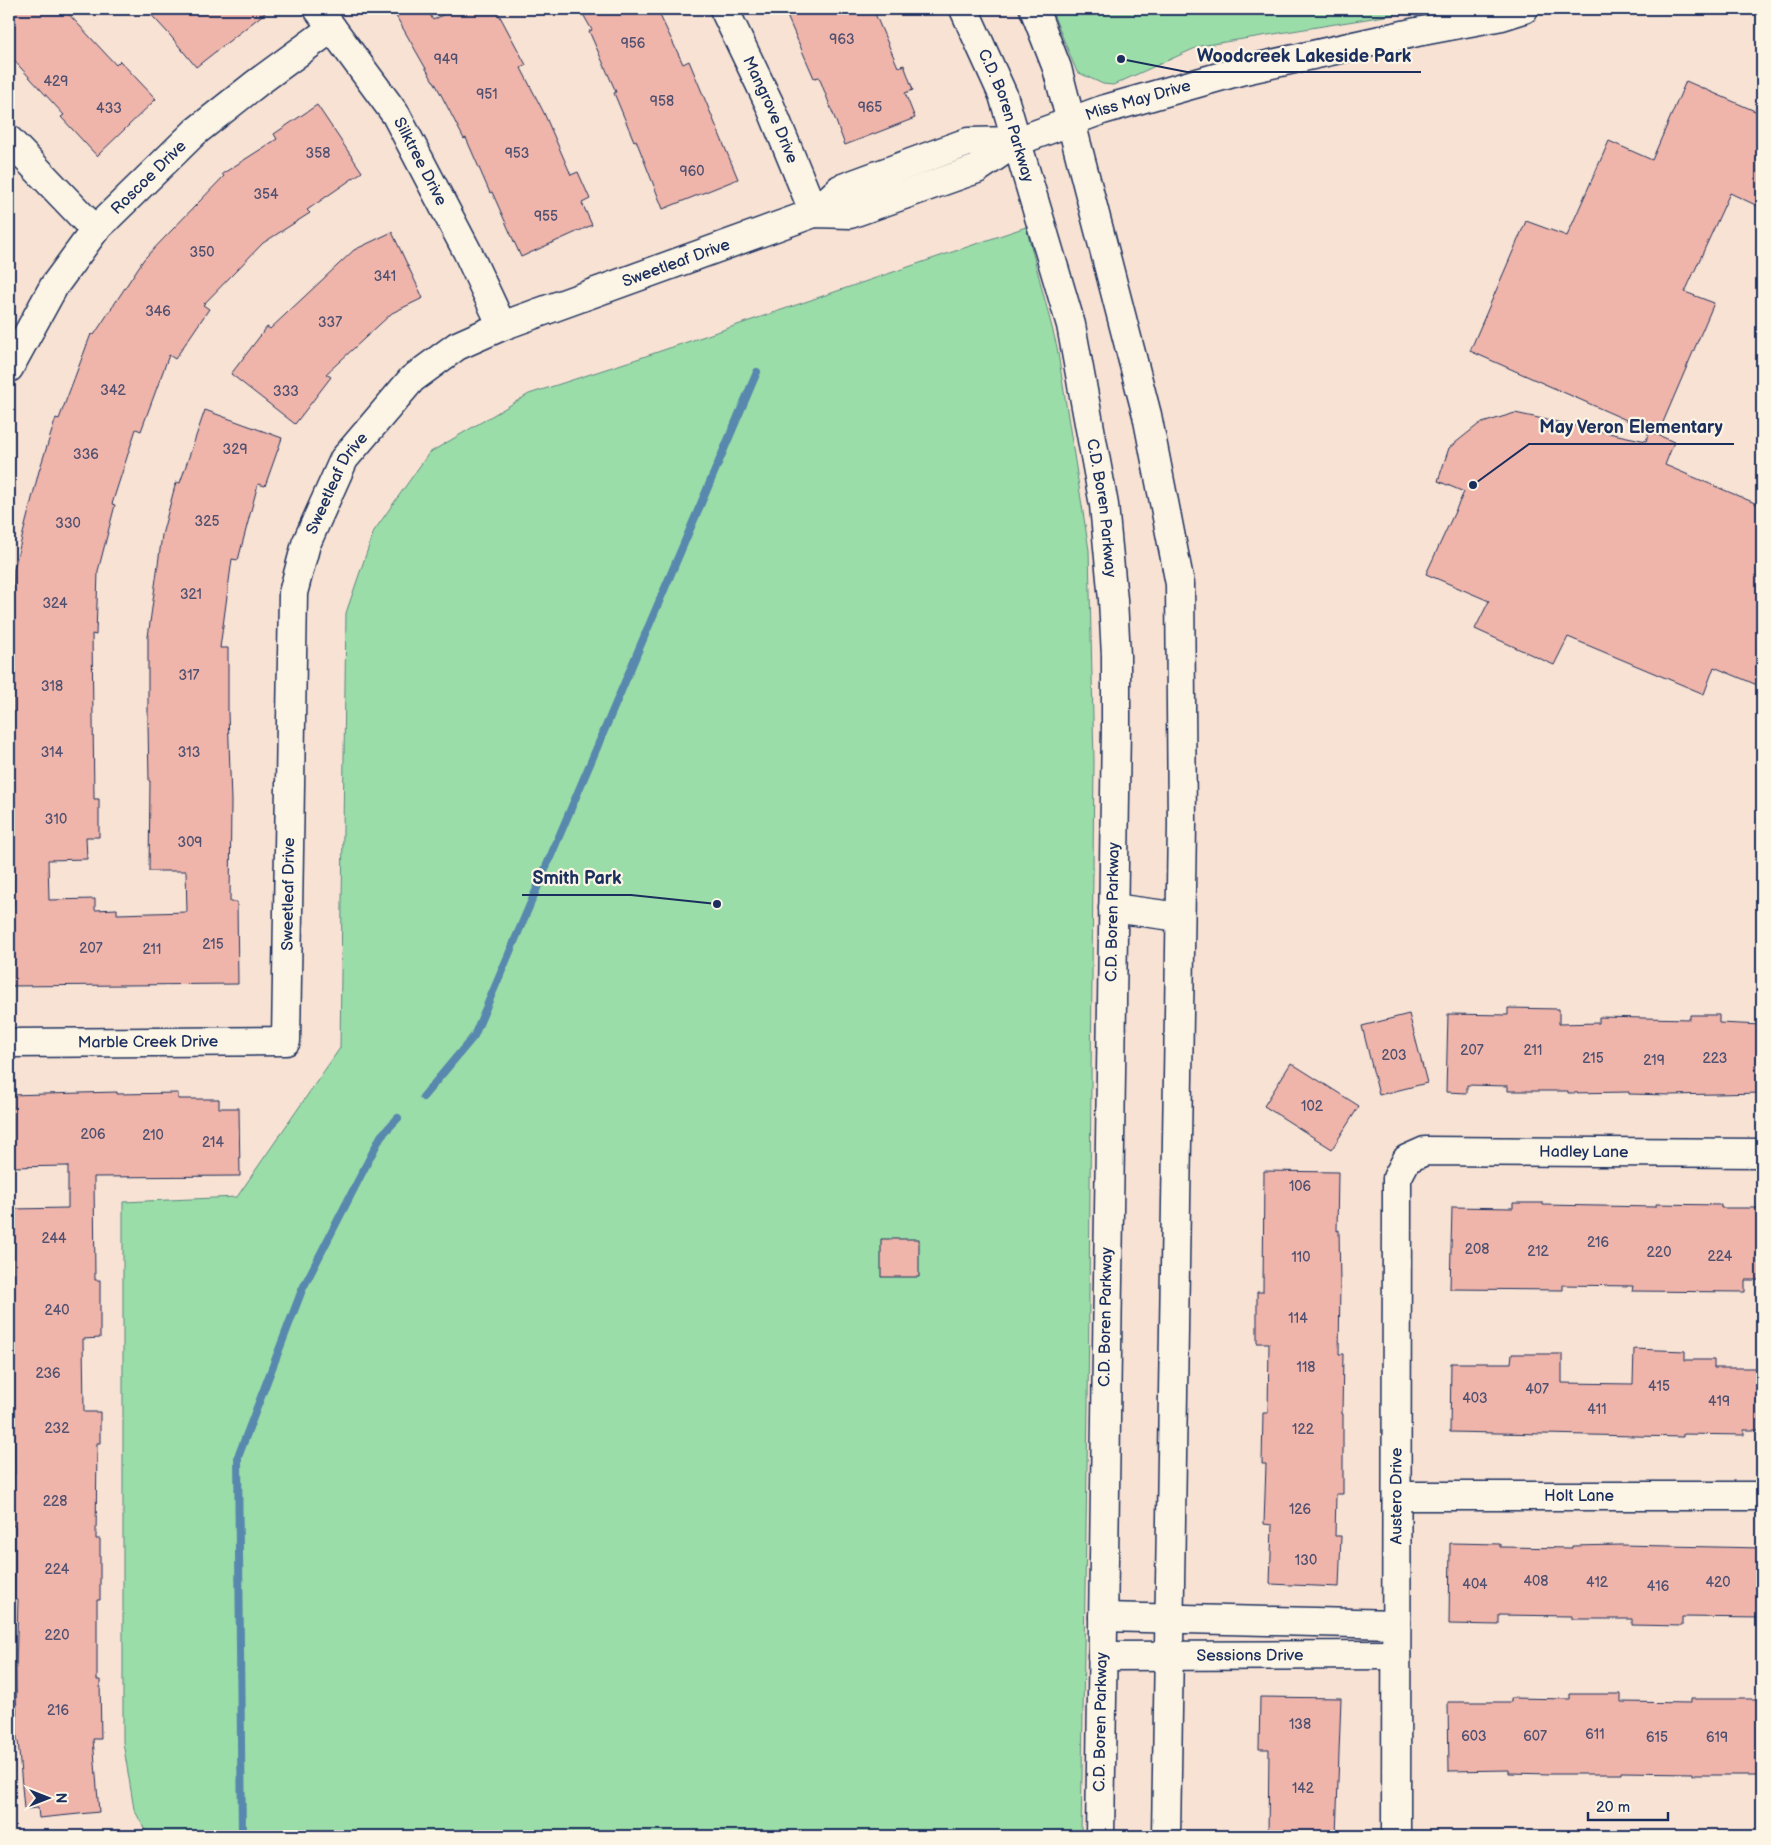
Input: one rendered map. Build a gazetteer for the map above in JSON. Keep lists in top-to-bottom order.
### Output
{
  "streets": {
    "street": [
      "Miss May Drive",
      "Mangrove Drive",
      "C.D. Boren Parkway",
      "Silktree Drive",
      "Roscoe Drive",
      "Sweetleaf Drive",
      "Marble Creek Drive",
      "Hadley Lane",
      "Holt Lane",
      "Austero Drive",
      "Sessions Drive"
    ]
  },
  "crossings": [
    ["Miss May Drive", "C.D. Boren Parkway"],
    ["Miss May Drive", "Sweetleaf Drive"],
    ["Mangrove Drive", "Sweetleaf Drive"],
    ["C.D. Boren Parkway", "Sweetleaf Drive"],
    ["C.D. Boren Parkway", "Sessions Drive"],
    ["Silktree Drive", "Roscoe Drive"],
    ["Silktree Drive", "Sweetleaf Drive"],
    ["Sweetleaf Drive", "Marble Creek Drive"],
    ["Hadley Lane", "Austero Drive"],
    ["Holt Lane", "Austero Drive"],
    ["Austero Drive", "Sessions Drive"]
  ],
  "places": ["Woodcreek Lakeside Park", "May Veron Elementary", "Smith Park"],
  "house_numbers": [
    "963",
    "956",
    "949",
    "429",
    "951",
    "958",
    "965",
    "433",
    "358",
    "953",
    "960",
    "354",
    "955",
    "350",
    "341",
    "346",
    "337",
    "342",
    "333",
    "329",
    "336",
    "325",
    "330",
    "321",
    "324",
    "317",
    "318",
    "314",
    "313",
    "310",
    "309",
    "215",
    "207",
    "211",
    "207",
    "211",
    "203",
    "215",
    "223",
    "219",
    "102",
    "206",
    "210",
    "214",
    "106",
    "244",
    "216",
    "208",
    "212",
    "220",
    "224",
    "110",
    "240",
    "114",
    "118",
    "236",
    "415",
    "407",
    "403",
    "419",
    "411",
    "232",
    "122",
    "228",
    "126",
    "130",
    "224",
    "408",
    "412",
    "420",
    "404",
    "416",
    "220",
    "216",
    "138",
    "611",
    "603",
    "607",
    "615",
    "619",
    "142"
  ],
  "scale_bar": "20 m",
  "north": "right"
}
